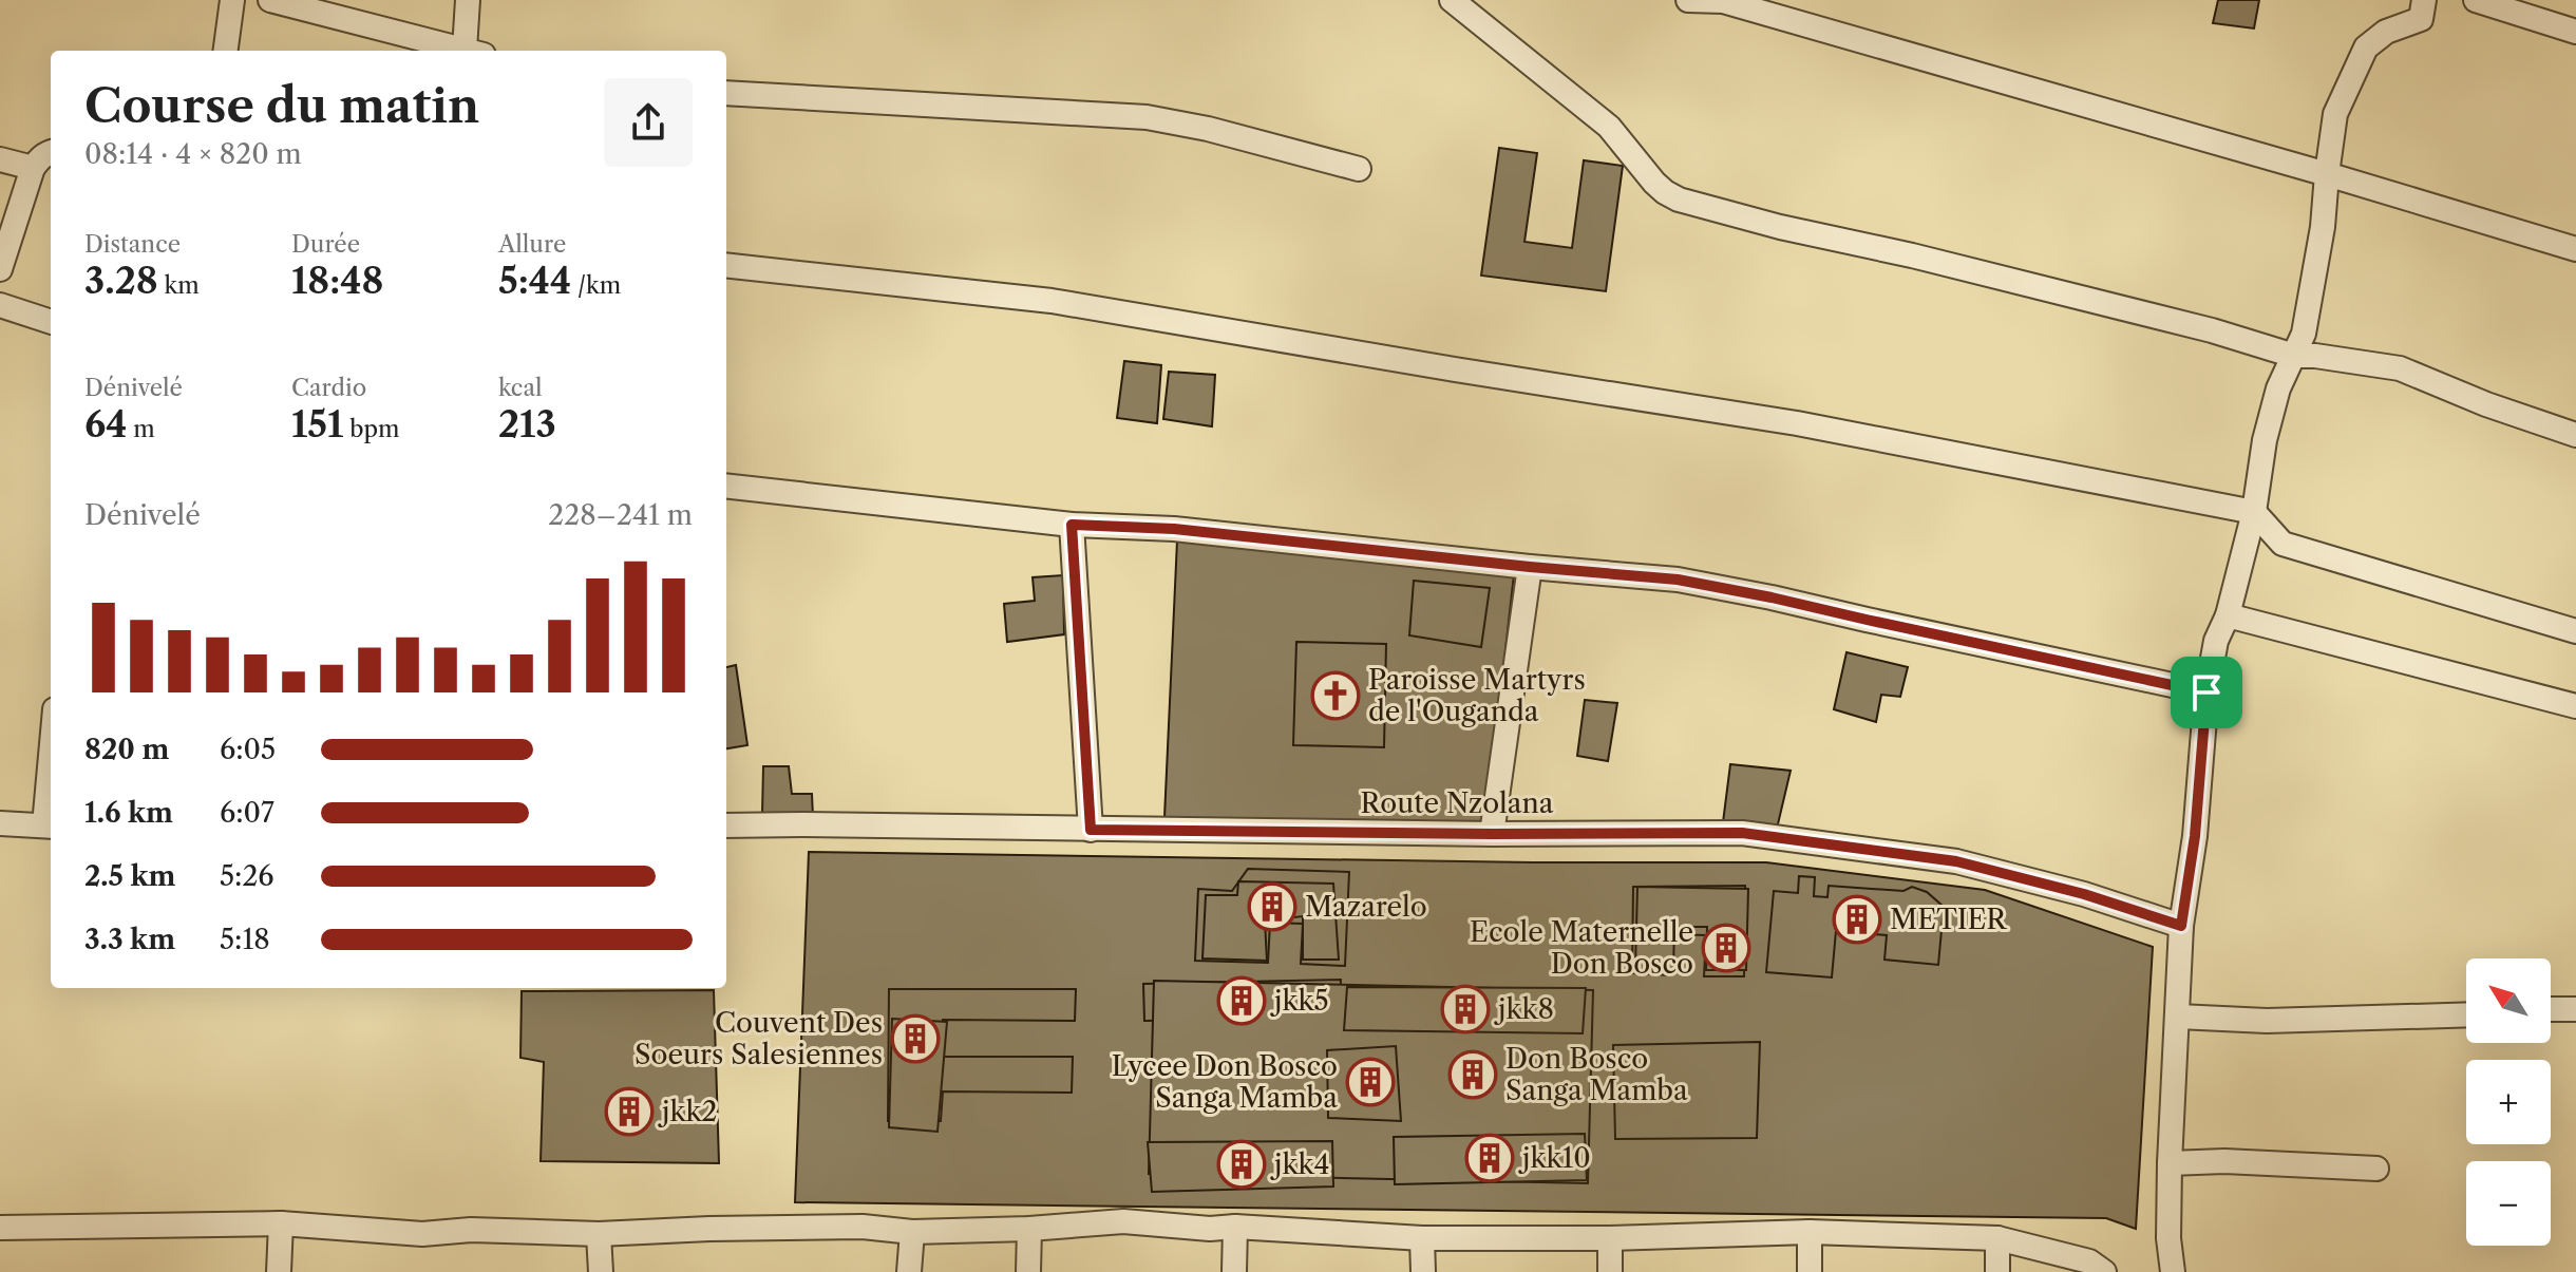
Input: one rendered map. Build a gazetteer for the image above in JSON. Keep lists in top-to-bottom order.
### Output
{
  "streets": {
    "street": ["Route Nzolana"]
  },
  "places": {
    "church": ["Paroisse Martyrs de l'Ouganda"],
    "building": [
      "Mazarelo",
      "METIER",
      "Ecole Maternelle Don Bosco",
      "jkk5",
      "jkk8",
      "Couvent Des Soeurs Salesiennes",
      "Don Bosco Sanga Mamba",
      "Lycee Don Bosco Sanga Mamba",
      "jkk2",
      "jkk10",
      "jkk4"
    ]
  },
  "north": "top left",
  "page": {
    "heading": ["Course du matin", "08:14 · 4 × 820 m"],
    "stats": [
      ["Distance", "3.28 km"],
      ["Durée", "18:48"],
      ["Allure", "5:44 /km"],
      ["Dénivelé", "64 m"],
      ["Cardio", "151 bpm"],
      ["kcal", "213"]
    ],
    "chart": ["Dénivelé", "228–241 m"],
    "list": [
      {
        "name": "820 m",
        "note": "6:05"
      },
      {
        "name": "1.6 km",
        "note": "6:07"
      },
      {
        "name": "2.5 km",
        "note": "5:26"
      },
      {
        "name": "3.3 km",
        "note": "5:18"
      }
    ],
    "map_buttons": ["+", "−"]
  }
}
